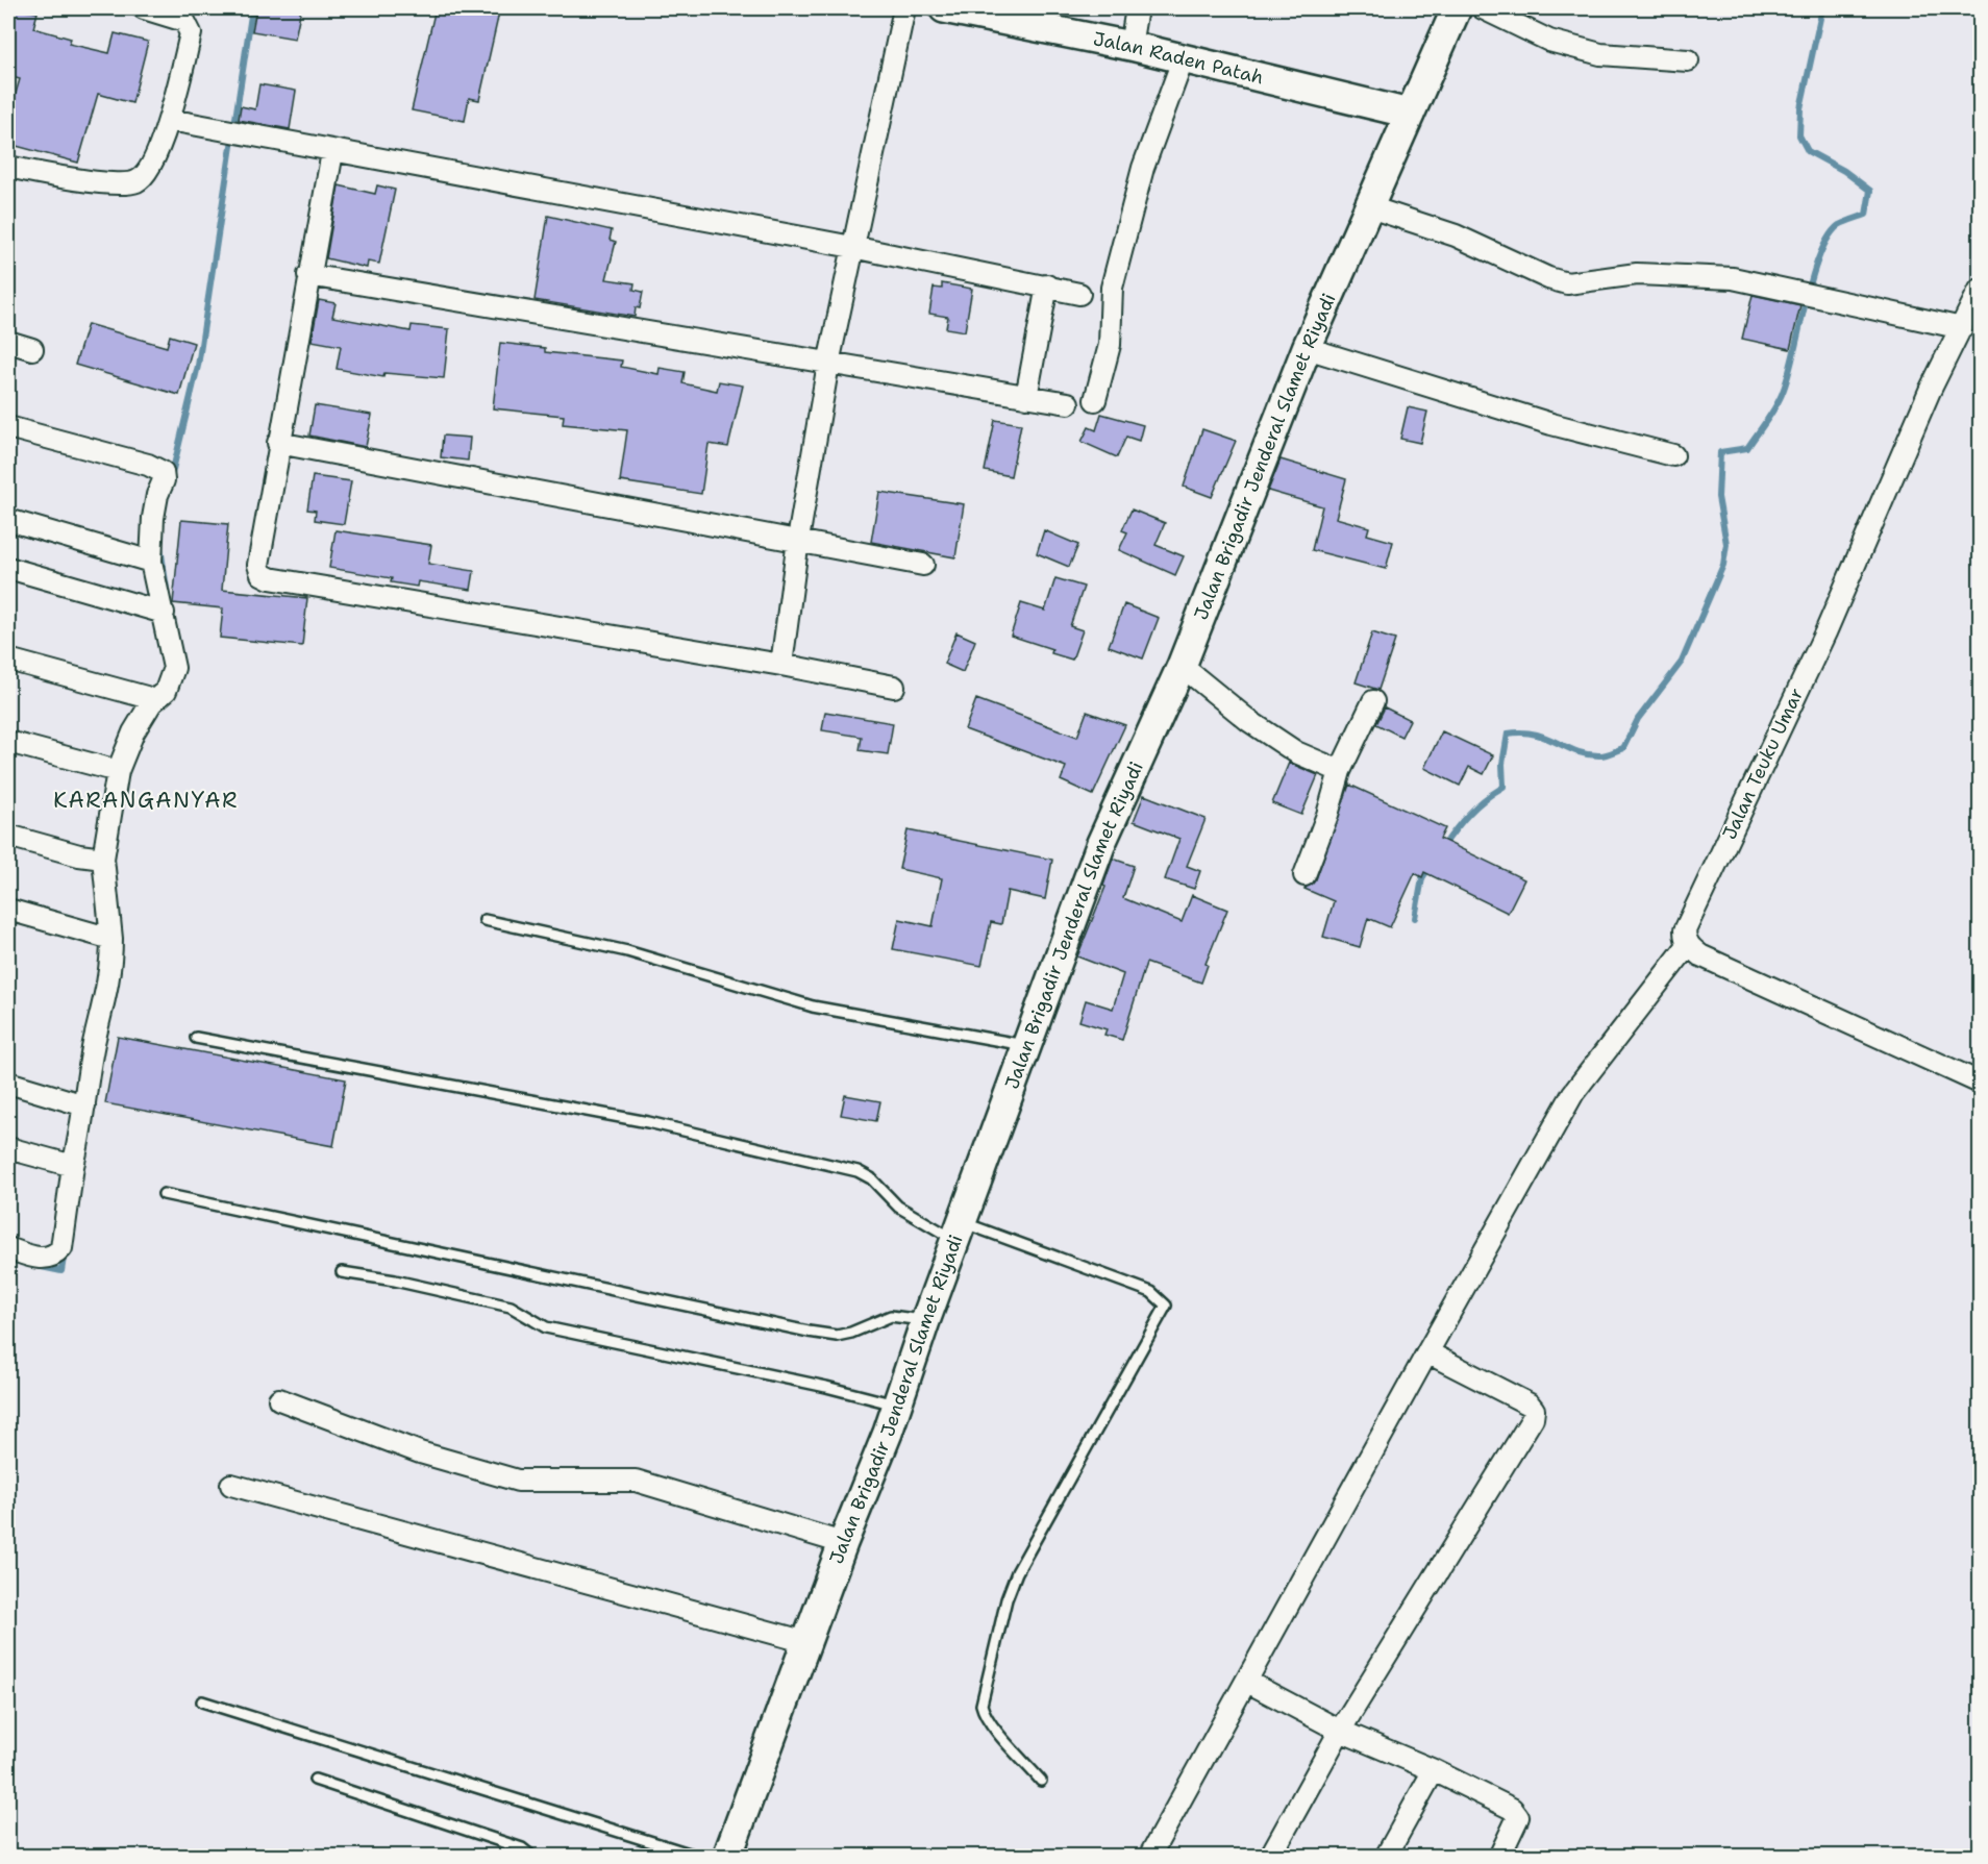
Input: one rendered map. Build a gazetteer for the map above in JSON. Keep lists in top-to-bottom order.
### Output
{
  "streets": {
    "main road": ["Jalan Raden Patah", "Jalan Brigadir Jenderal Slamet Riyadi"],
    "street": ["Jalan Teuku Umar"]
  },
  "crossings": [
    ["Jalan Raden Patah", "Jalan Brigadir Jenderal Slamet Riyadi"]
  ],
  "districts": ["KARANGANYAR"]
}
